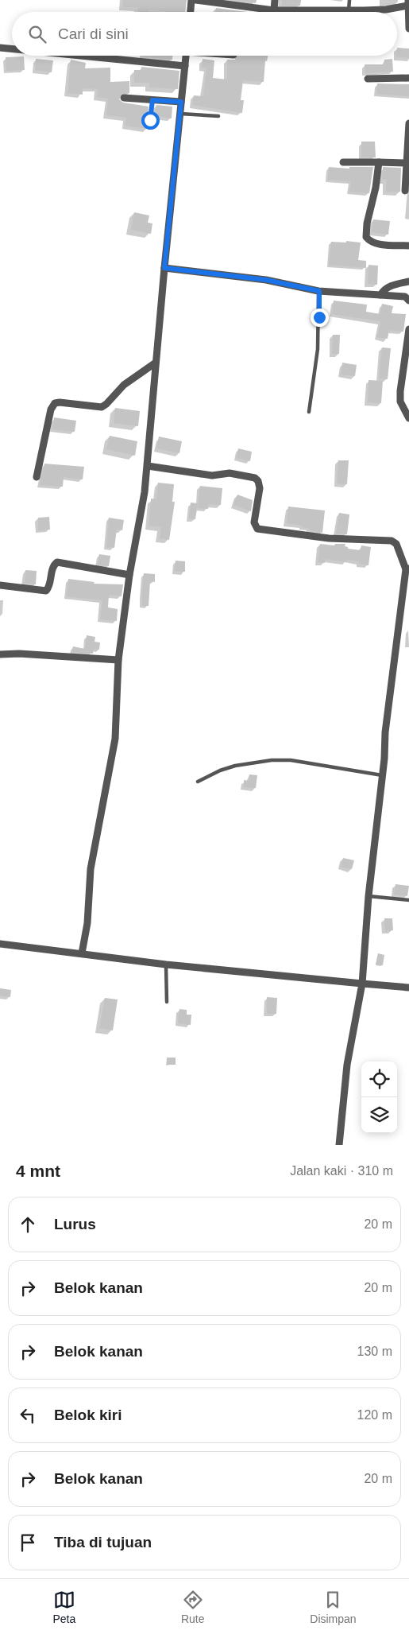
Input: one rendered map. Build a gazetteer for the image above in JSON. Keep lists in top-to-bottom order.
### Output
{
  "page": {
    "search": "Cari di sini",
    "heading": ["4 mnt", "Jalan kaki · 310 m"],
    "list": [
      ["Lurus", "20 m"],
      ["Belok kanan", "20 m"],
      ["Belok kanan", "130 m"],
      ["Belok kiri", "120 m"],
      ["Belok kanan", "20 m"],
      "Tiba di tujuan"
    ],
    "nav": ["Peta", "Rute", "Disimpan"]
  }
}
